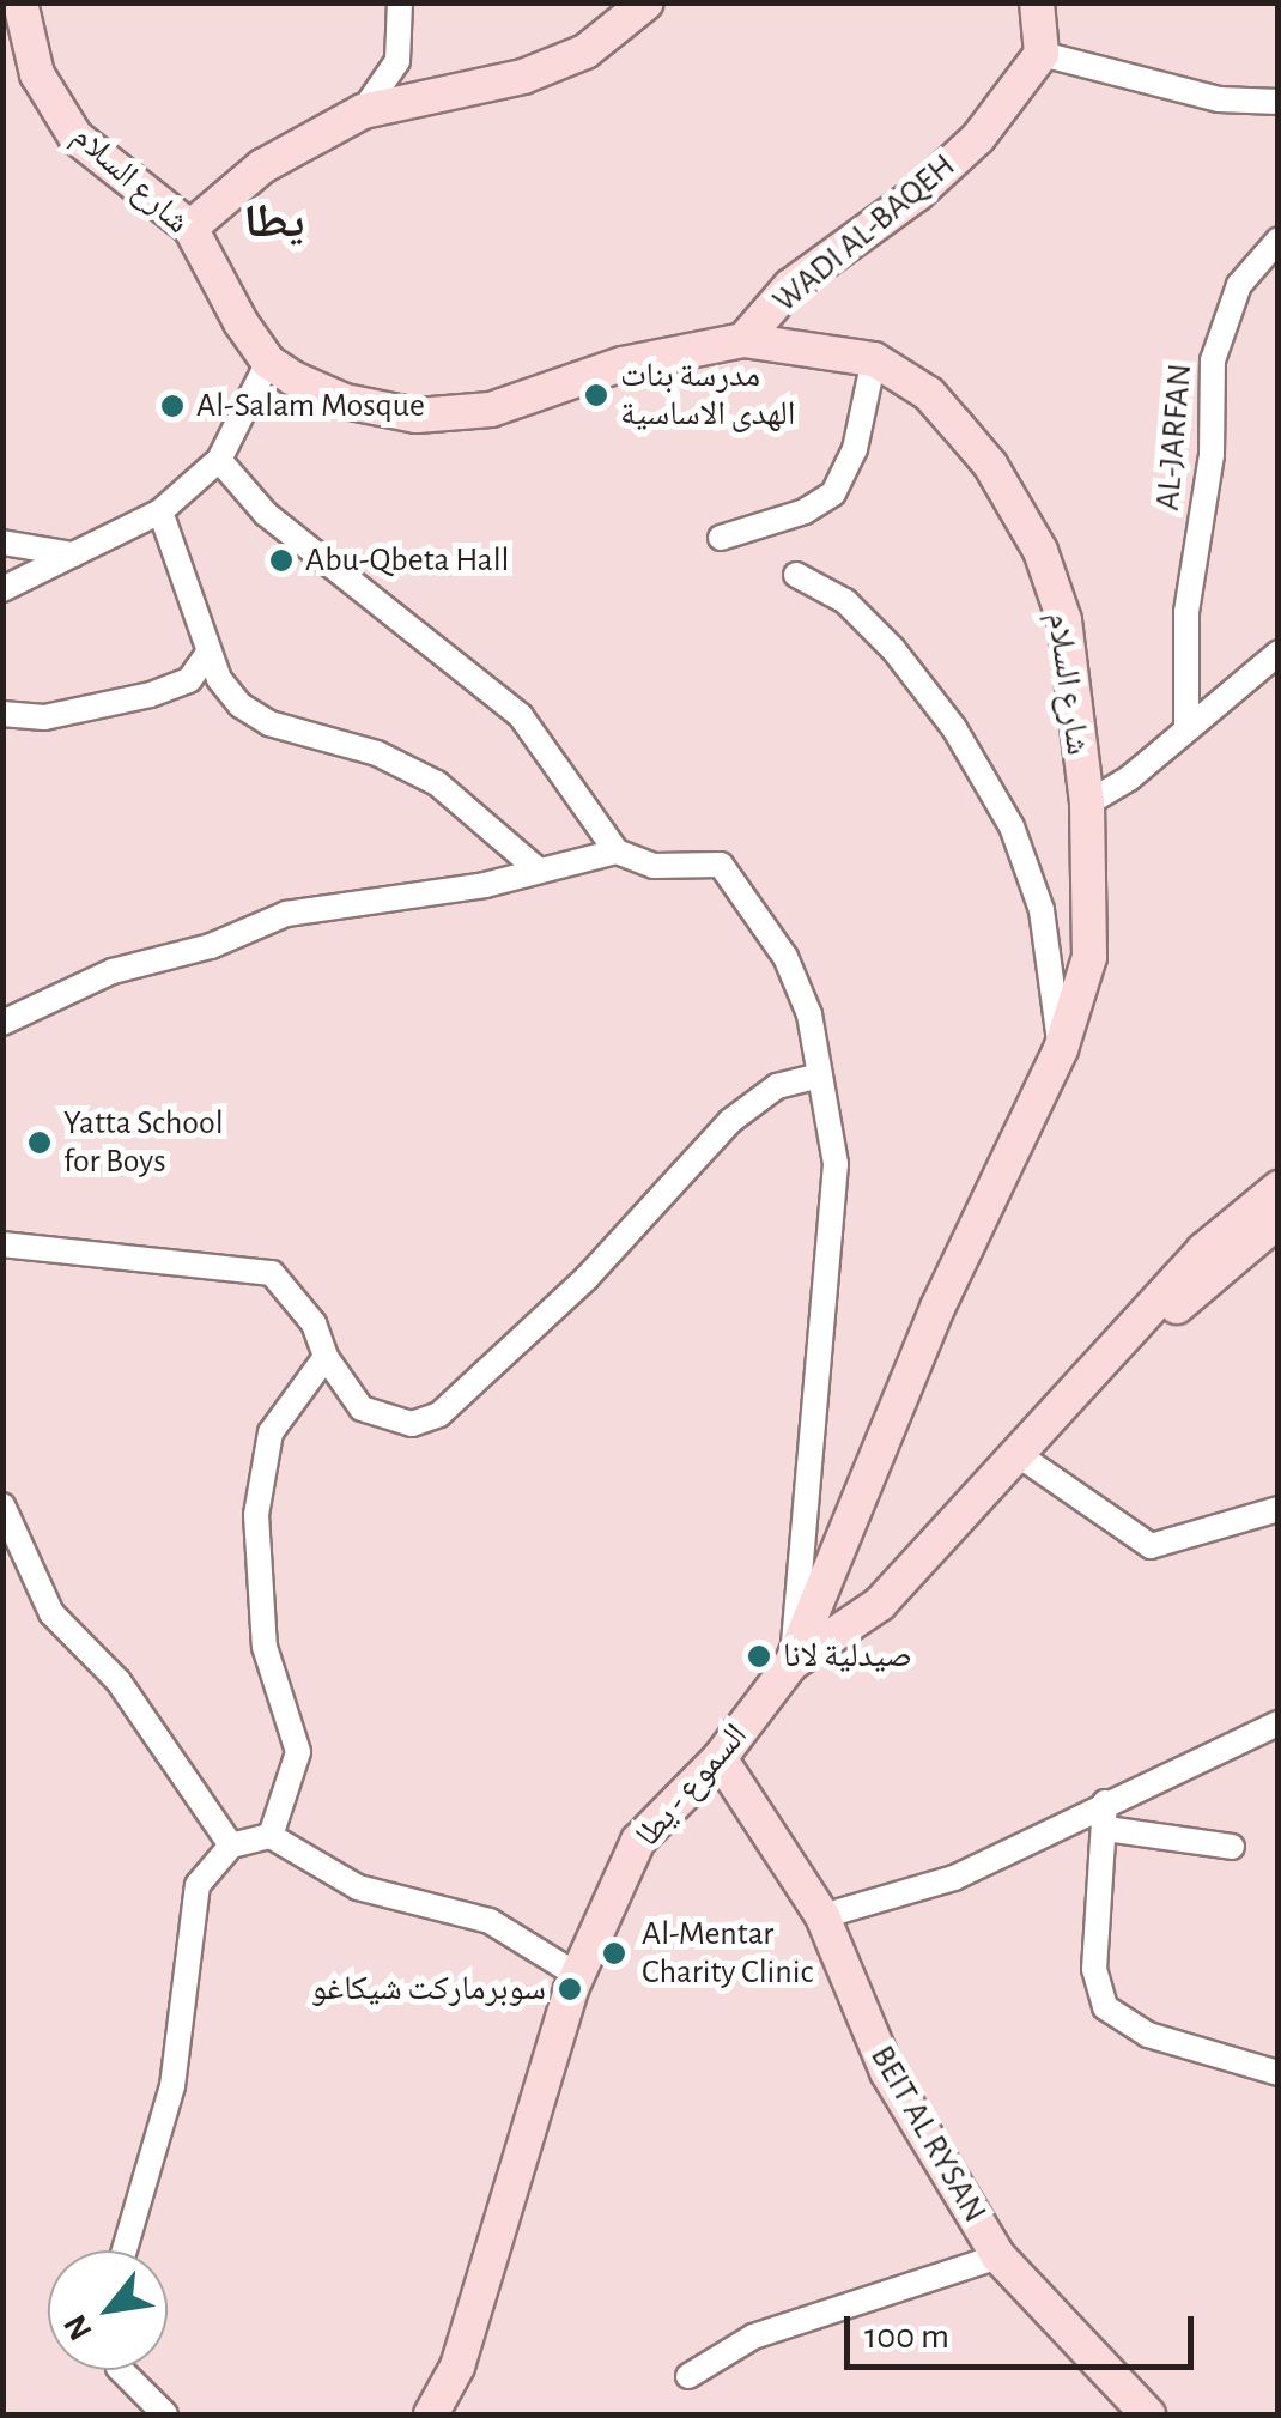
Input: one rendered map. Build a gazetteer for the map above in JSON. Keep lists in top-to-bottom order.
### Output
{
  "streets": {
    "main road": [
      "شارع السلام",
      "WADI AL-BAQEH",
      "السموع - يطا",
      "BEIT AL RYSAN"
    ],
    "street": ["AL-JARFAN"]
  },
  "crossings": [
    ["شارع السلام", "WADI AL-BAQEH"],
    ["شارع السلام", "السموع - يطا"],
    ["السموع - يطا", "BEIT AL RYSAN"]
  ],
  "districts": ["يطا"],
  "places": [
    "مدرسة بنات الهدى الاساسية",
    "Al-Salam Mosque",
    "Abu-Qbeta Hall",
    "Yatta School for Boys",
    "صيدلية لانا",
    "Al-Mentar Charity Clinic",
    "سوبرماركت شيكاغو"
  ],
  "scale_bar": "100 m",
  "north": "bottom left"
}
